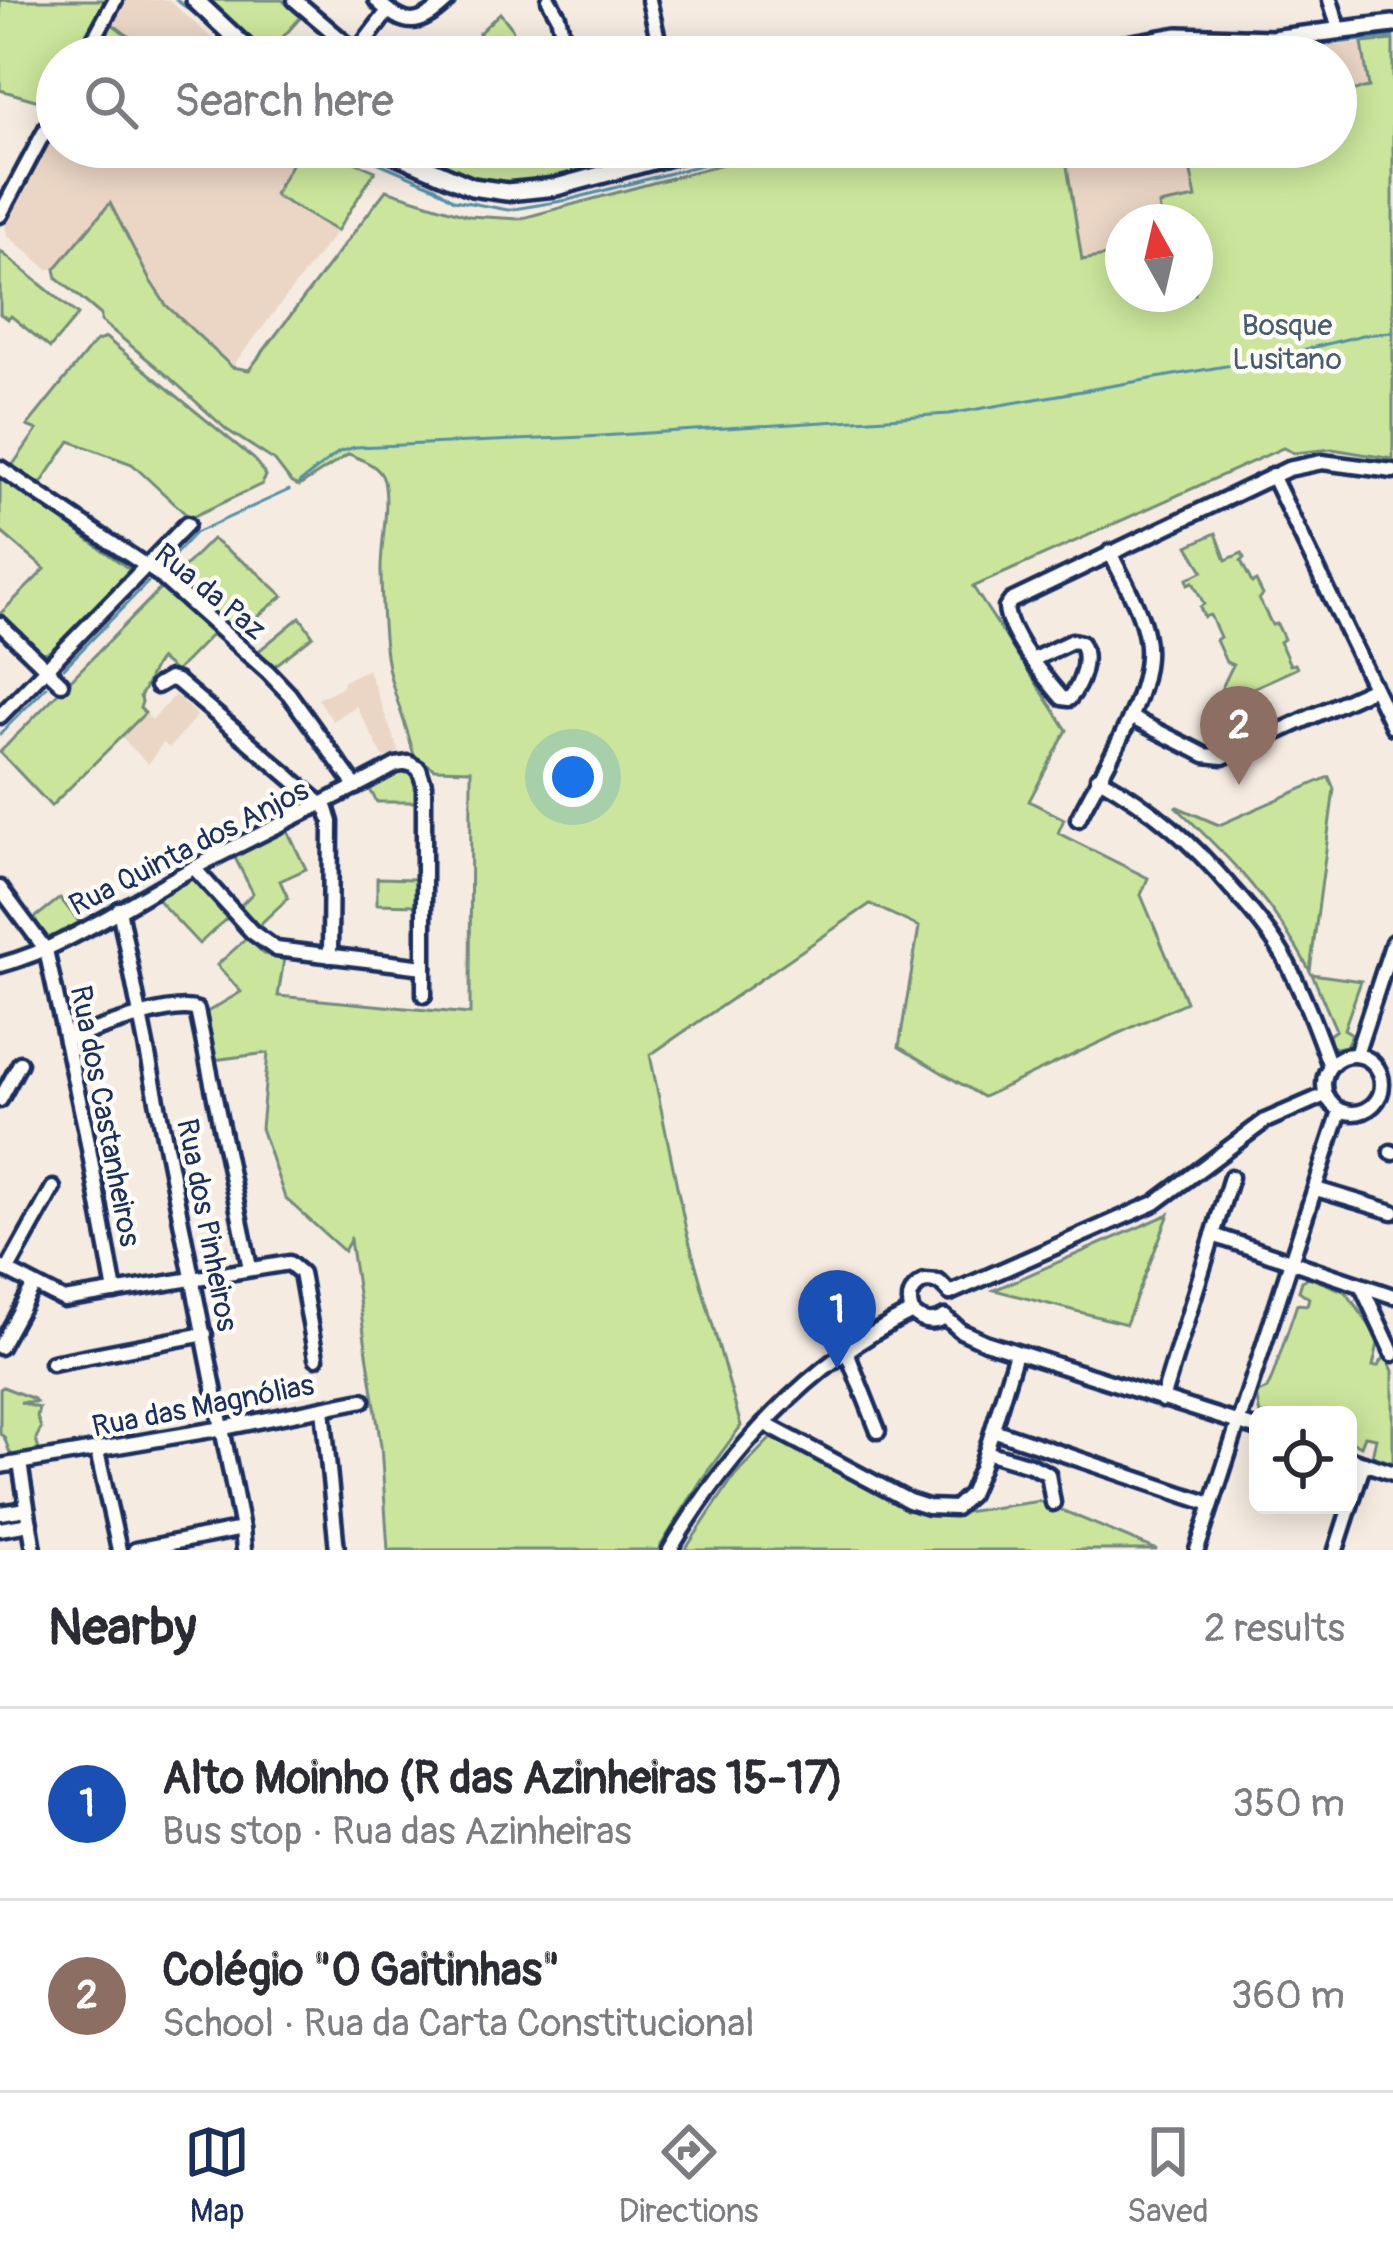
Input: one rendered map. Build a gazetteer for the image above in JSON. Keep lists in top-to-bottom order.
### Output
{
  "streets": {
    "street": [
      "Rua da Paz",
      "Rua Quinta dos Anjos",
      "Rua dos Castanheiros",
      "Rua dos Pinheiros",
      "Rua das Magnólias"
    ]
  },
  "crossings": [
    ["Rua da Paz", "Rua Quinta dos Anjos"],
    ["Rua Quinta dos Anjos", "Rua dos Castanheiros"],
    ["Rua Quinta dos Anjos", "Rua dos Pinheiros"],
    ["Rua dos Pinheiros", "Rua das Magnólias"]
  ],
  "parks": ["Bosque Lusitano"],
  "north": "top",
  "page": {
    "search": "Search here",
    "pins": ["2", "1"],
    "heading": ["Nearby", "2 results"],
    "list": [
      {
        "mark": "1",
        "name": "Alto Moinho (R das Azinheiras 15-17)",
        "note": "Bus stop · Rua das Azinheiras",
        "value": "350 m"
      },
      {
        "mark": "2",
        "name": "Colégio \"O Gaitinhas\"",
        "note": "School · Rua da Carta Constitucional",
        "value": "360 m"
      }
    ],
    "nav": ["Map", "Directions", "Saved"]
  }
}
